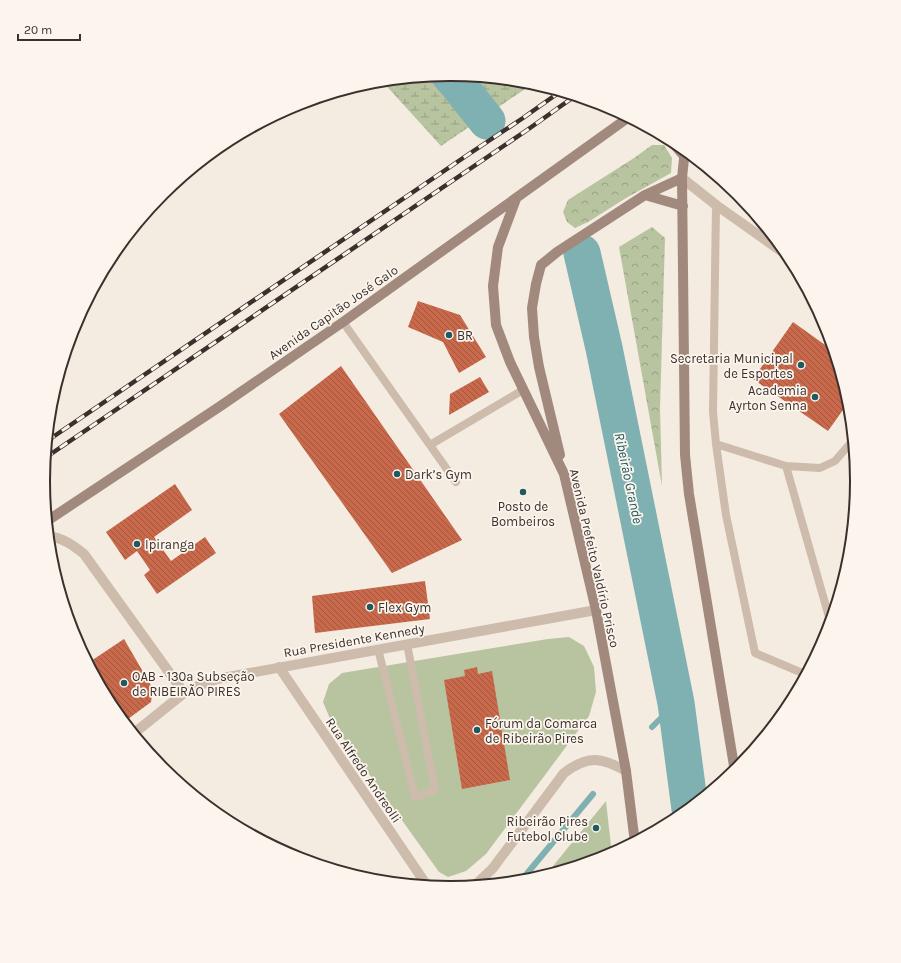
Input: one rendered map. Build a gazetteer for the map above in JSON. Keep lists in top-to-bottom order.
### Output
{
  "streets": {
    "main road": ["Avenida Capitão José Galo", "Avenida Prefeito Valdírio Prisco"],
    "street": ["Rua Presidente Kennedy", "Rua Alfredo Andreolli"]
  },
  "crossings": [
    ["Avenida Capitão José Galo", "Avenida Prefeito Valdírio Prisco"],
    ["Avenida Prefeito Valdírio Prisco", "Rua Presidente Kennedy"],
    ["Rua Presidente Kennedy", "Rua Alfredo Andreolli"]
  ],
  "water": ["Ribeirão Grande"],
  "places": [
    "BR",
    "Secretaria Municipal de Esportes",
    "Academia Ayrton Senna",
    "Dark’s Gym",
    "Posto de Bombeiros",
    "Ipiranga",
    "Flex Gym",
    "OAB - 130ª Subseção de RIBEIRÃO PIRES",
    "Fórum da Comarca de Ribeirão Pires",
    "Ribeirão Pires Futebol Clube"
  ],
  "scale_bar": "20 m"
}
